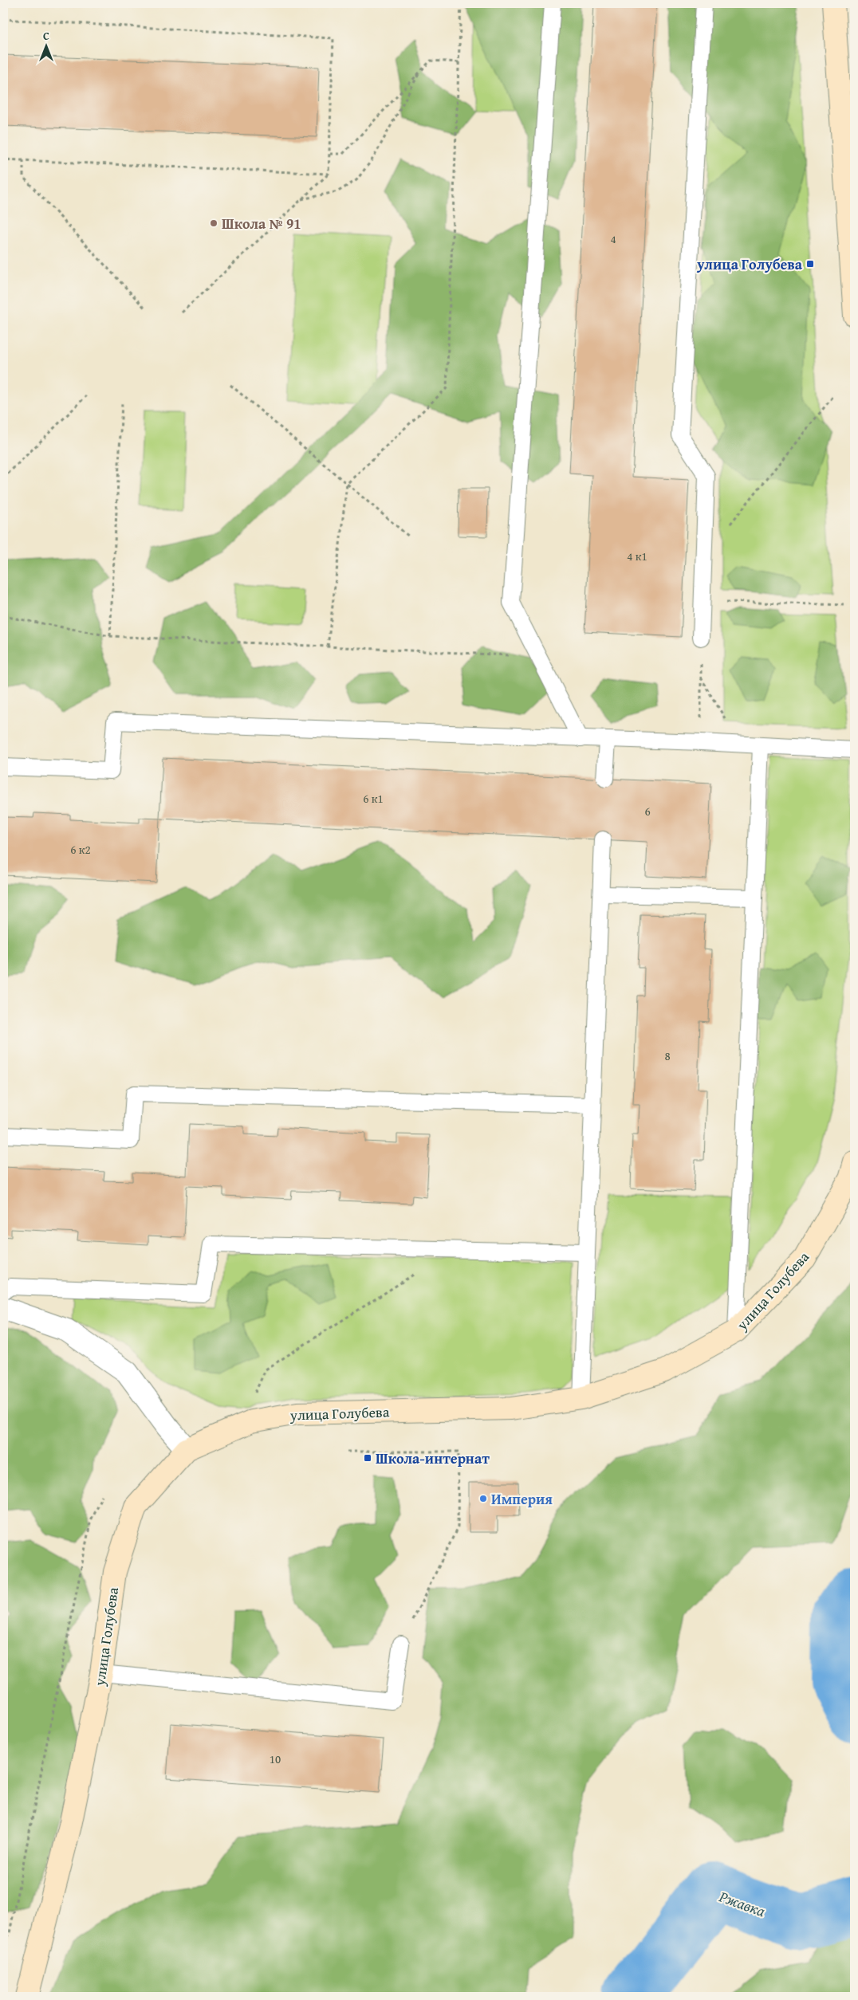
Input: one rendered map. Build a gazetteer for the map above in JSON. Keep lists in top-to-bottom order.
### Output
{
  "streets": {
    "street": ["улица Голубева"]
  },
  "water": ["Ржавка"],
  "places": {
    "other": ["Школа № 91", "Империя"],
    "transit": ["улица Голубева", "Школа-интернат"]
  },
  "house_numbers": [
    "4",
    "4 к1",
    "6 к1",
    "6",
    "6 к2",
    "8",
    "10"
  ],
  "north": "top"
}
